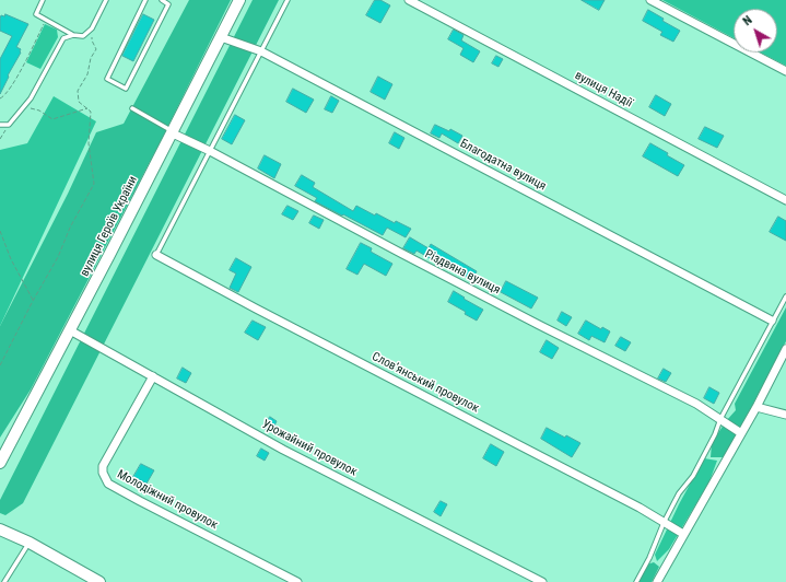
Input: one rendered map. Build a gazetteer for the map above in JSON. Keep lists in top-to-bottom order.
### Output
{
  "streets": {
    "main road": ["вулиця Героїв України"],
    "street": [
      "вулиця Надії",
      "Благодатна вулиця",
      "Різдвяна вулиця",
      "Словʼянський провулок",
      "Урожайний провулок",
      "Молодіжний провулок"
    ]
  },
  "crossings": [
    ["Благодатна вулиця", "вулиця Героїв України"],
    ["вулиця Героїв України", "Різдвяна вулиця"],
    ["вулиця Героїв України", "Урожайний провулок"],
    ["Урожайний провулок", "Молодіжний провулок"]
  ],
  "north": "top left"
}
